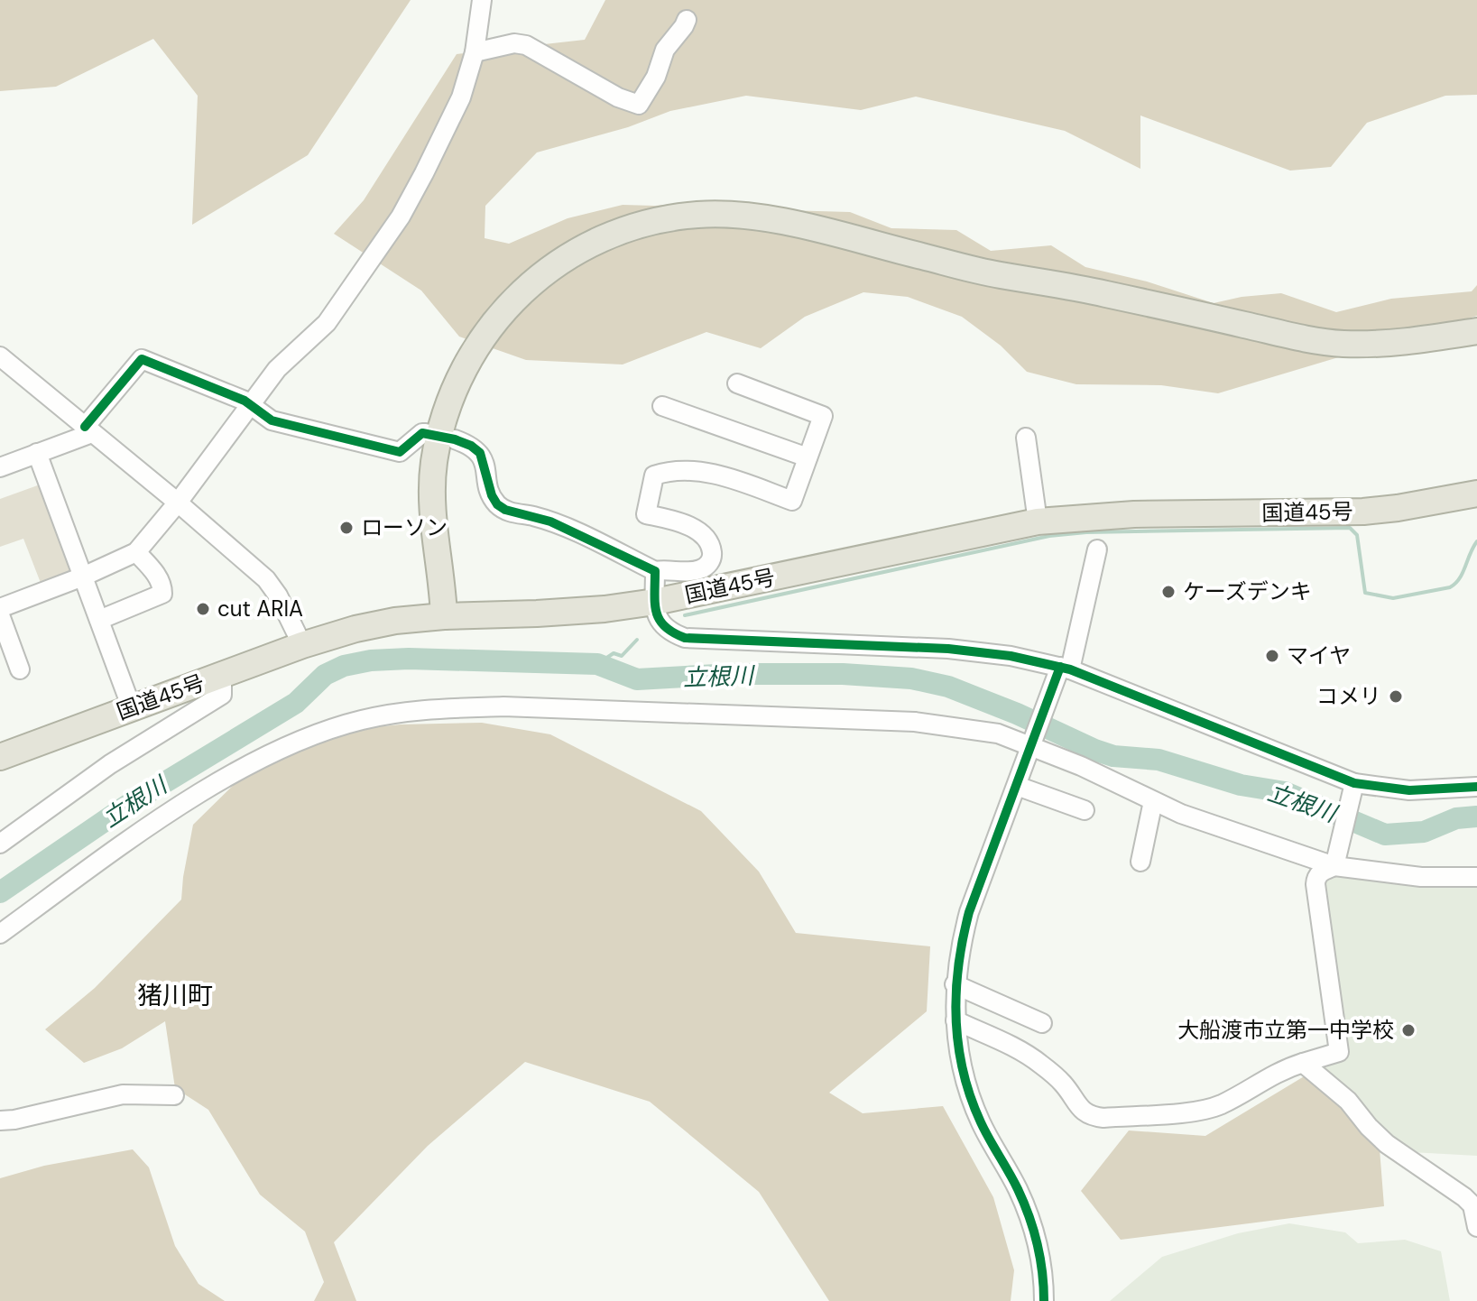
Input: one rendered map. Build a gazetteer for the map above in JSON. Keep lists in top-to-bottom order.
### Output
{
  "streets": {
    "highway": ["国道45号"]
  },
  "districts": ["猪川町"],
  "water": ["立根川"],
  "places": [
    "ローソン",
    "ケーズデンキ",
    "cut ARIA",
    "マイヤ",
    "コメリ",
    "大船渡市立第一中学校"
  ]
}
